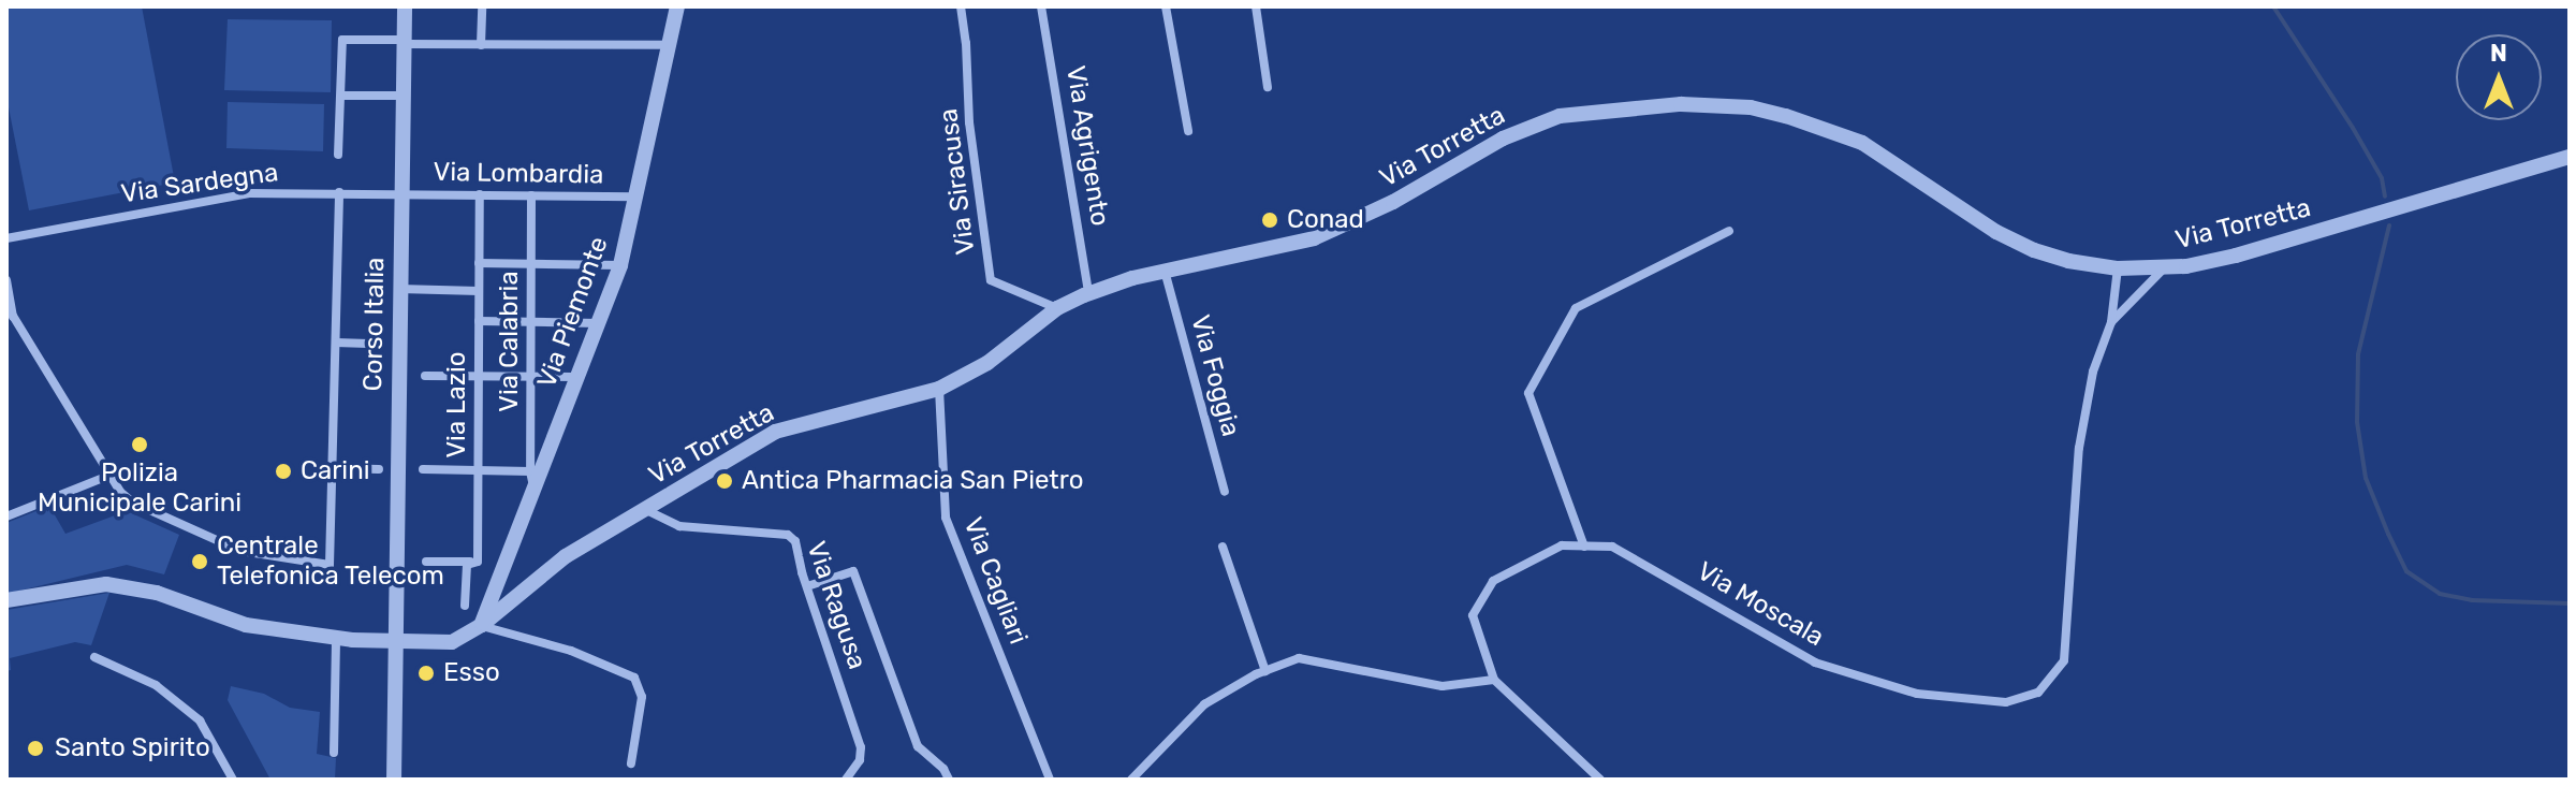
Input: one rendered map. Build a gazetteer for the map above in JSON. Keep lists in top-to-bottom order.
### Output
{
  "streets": {
    "street": [
      "Via Agrigento",
      "Via Torretta",
      "Via Lombardia",
      "Via Siracusa",
      "Via Sardegna",
      "Via Piemonte",
      "Corso Italia",
      "Via Calabria",
      "Via Foggia",
      "Via Lazio",
      "Via Cagliari",
      "Via Moscala",
      "Via Ragusa"
    ]
  },
  "crossings": [
    ["Via Agrigento", "Via Torretta"],
    ["Via Torretta", "Via Siracusa"],
    ["Via Torretta", "Via Piemonte"],
    ["Via Torretta", "Corso Italia"],
    ["Via Torretta", "Via Foggia"],
    ["Via Torretta", "Via Cagliari"],
    ["Via Torretta", "Via Ragusa"],
    ["Via Lombardia", "Via Sardegna"],
    ["Via Lombardia", "Via Piemonte"],
    ["Via Lombardia", "Corso Italia"],
    ["Via Lombardia", "Via Calabria"],
    ["Via Lombardia", "Via Lazio"],
    ["Via Sardegna", "Corso Italia"],
    ["Via Piemonte", "Via Calabria"]
  ],
  "places": [
    "Conad",
    "Polizia Municipale Carini",
    "Carini",
    "Antica Pharmacia San Pietro",
    "Centrale Telefonica Telecom",
    "Esso",
    "Santo Spirito"
  ],
  "north": "top"
}
